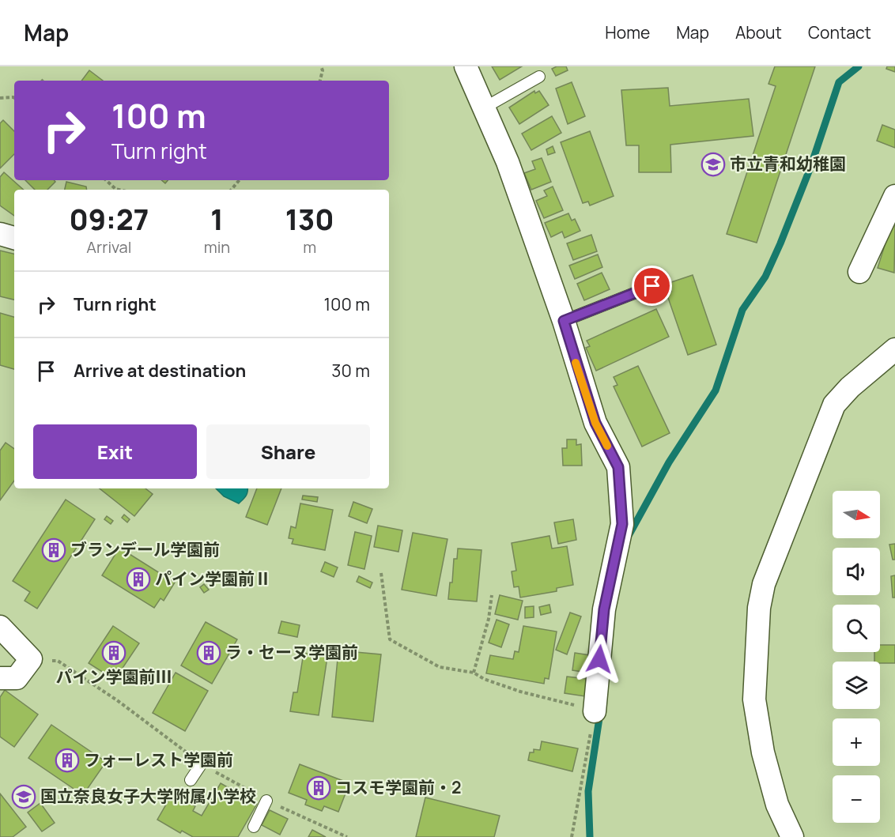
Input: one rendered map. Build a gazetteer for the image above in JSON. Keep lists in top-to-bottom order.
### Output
{
  "places": {
    "school or university": ["市立青和幼稚園", "国立奈良女子大学附属小学校"],
    "building": [
      "ブランデール学園前",
      "パイン学園前Ⅱ",
      "パイン学園前Ⅲ",
      "ラ・セーヌ学園前",
      "フォーレスト学園前",
      "コスモ学園前・2"
    ]
  },
  "north": "right",
  "page": {
    "header": "Map",
    "nav": [
      "Home",
      "Map",
      "About",
      "Contact"
    ],
    "turn": ["100 m", "Turn right"],
    "eta": [
      "09:27",
      "Arrival",
      "1",
      "min",
      "130",
      "m"
    ],
    "list": [
      {
        "name": "Turn right",
        "value": "100 m"
      },
      {
        "name": "Arrive at destination",
        "value": "30 m"
      }
    ],
    "buttons": ["Exit", "Share"],
    "map_buttons": ["+", "−"]
  }
}
